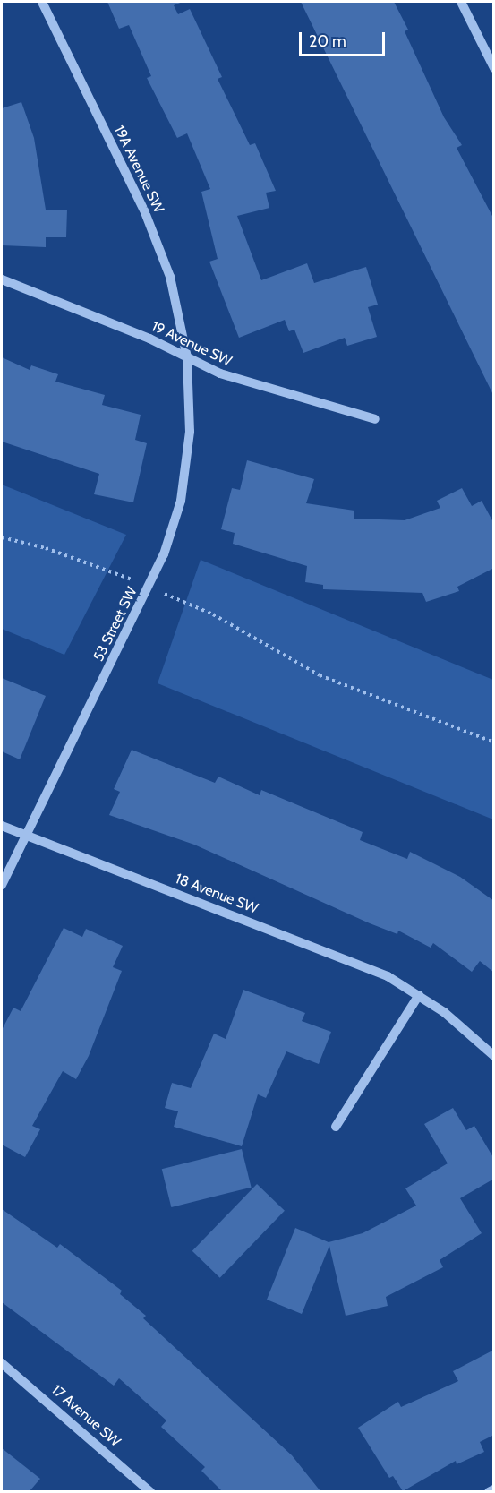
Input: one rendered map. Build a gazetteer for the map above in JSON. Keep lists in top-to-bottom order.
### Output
{
  "streets": {
    "street": [
      "19A Avenue SW",
      "19 Avenue SW",
      "53 Street SW",
      "18 Avenue SW",
      "17 Avenue SW"
    ]
  },
  "crossings": [
    ["19A Avenue SW", "19 Avenue SW"],
    ["19A Avenue SW", "53 Street SW"],
    ["19 Avenue SW", "53 Street SW"],
    ["53 Street SW", "18 Avenue SW"]
  ],
  "scale_bar": "20 m"
}
